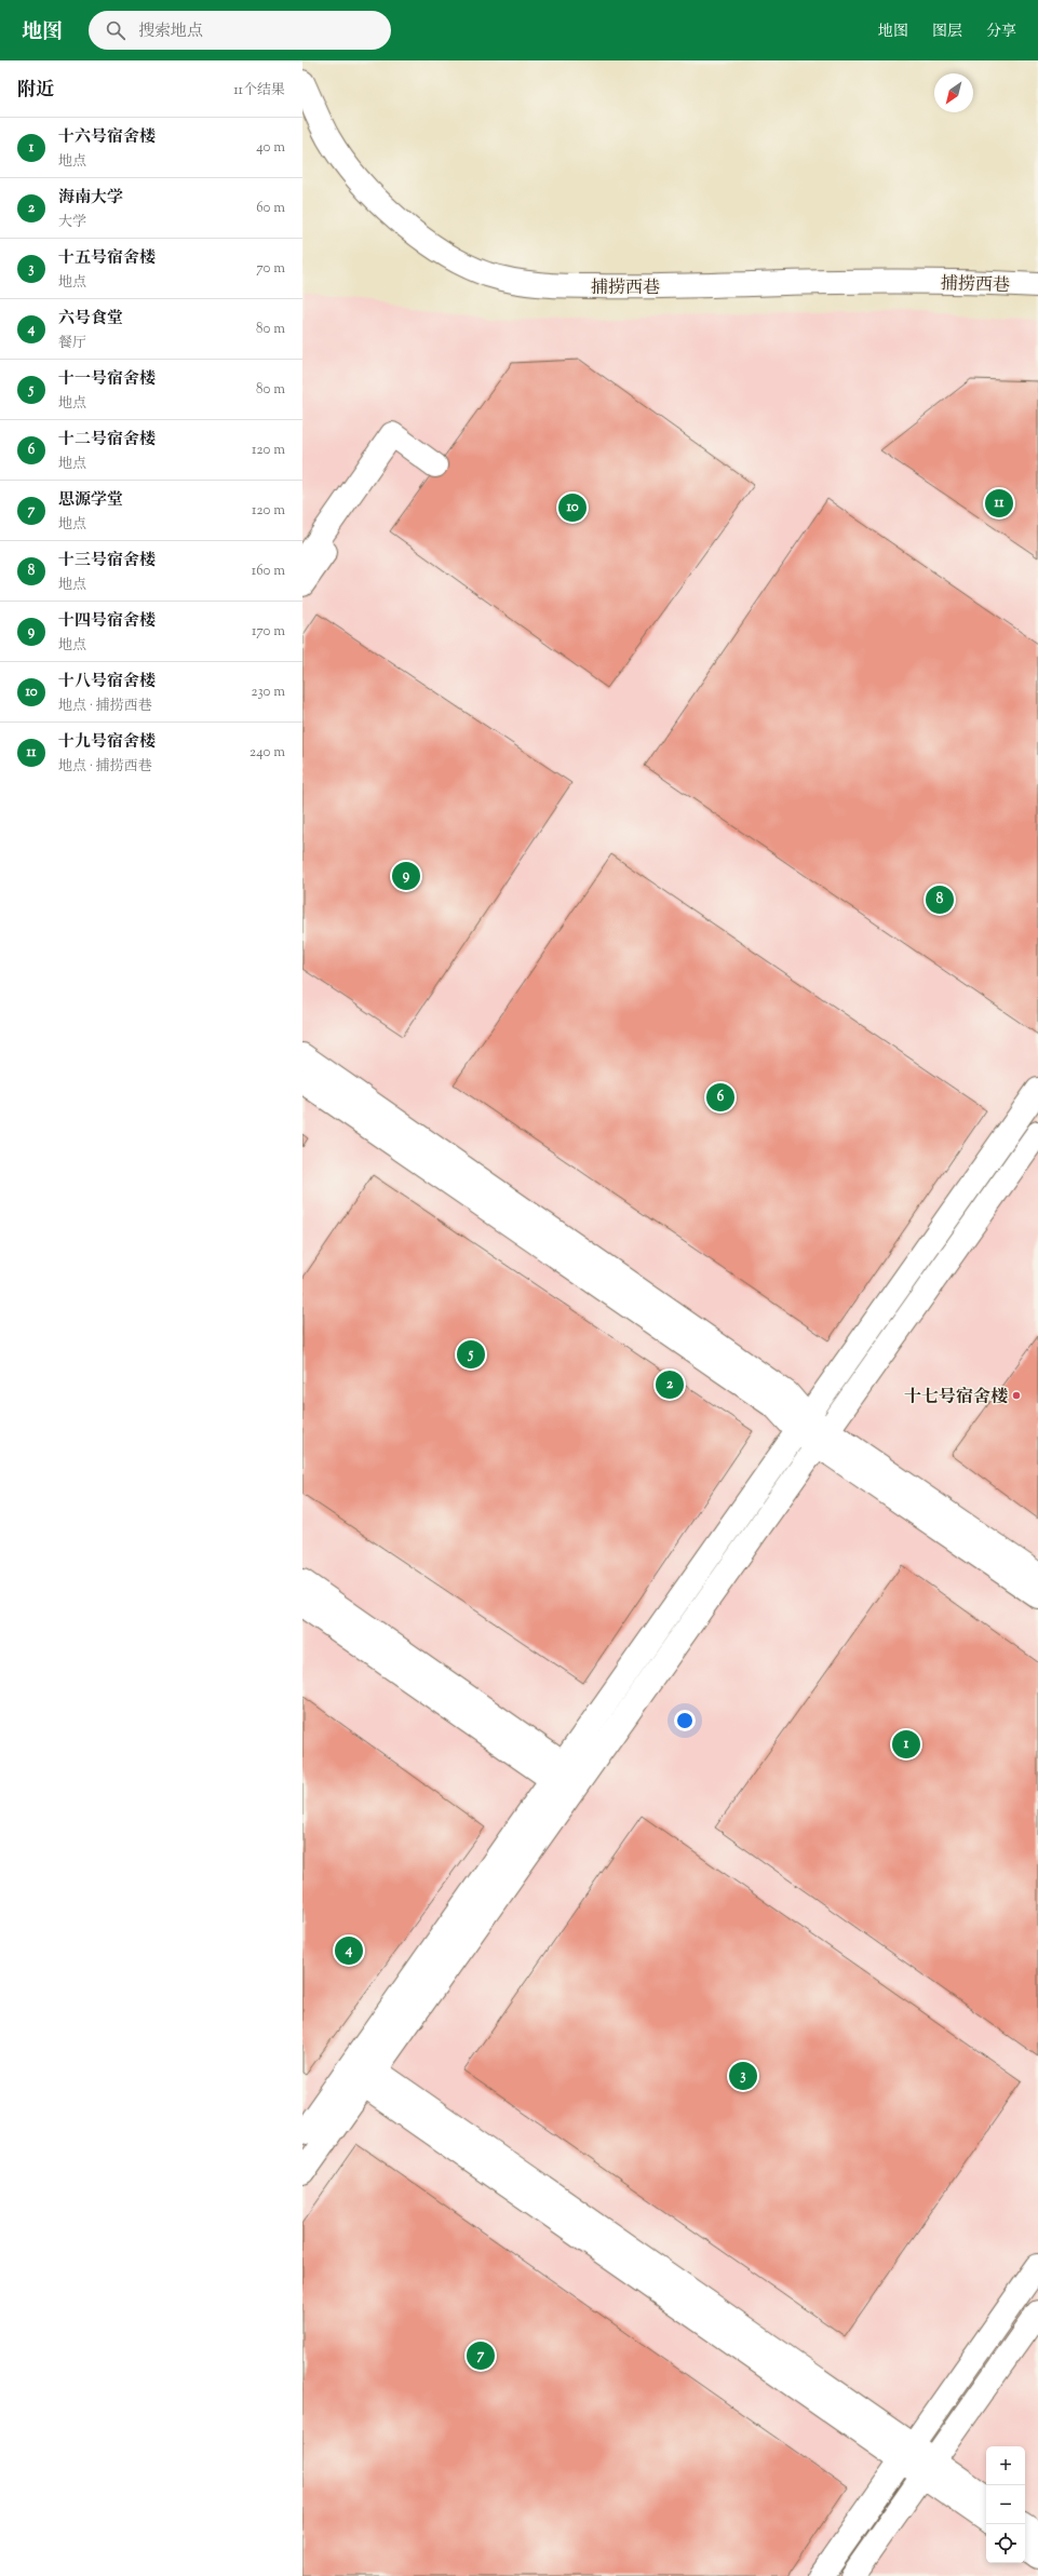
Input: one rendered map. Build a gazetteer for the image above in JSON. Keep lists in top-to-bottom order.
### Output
{
  "streets": {
    "street": ["捕捞西巷"]
  },
  "places": ["十七号宿舍楼"],
  "north": "bottom left",
  "page": {
    "header": "地图",
    "search": "搜索地点",
    "nav": ["地图", "图层", "分享"],
    "heading": ["附近", "11个结果"],
    "list": [
      {
        "mark": "1",
        "name": "十六号宿舍楼",
        "note": "地点",
        "value": "40 m"
      },
      {
        "mark": "2",
        "name": "海南大学",
        "note": "大学",
        "value": "60 m"
      },
      {
        "mark": "3",
        "name": "十五号宿舍楼",
        "note": "地点",
        "value": "70 m"
      },
      {
        "mark": "4",
        "name": "六号食堂",
        "note": "餐厅",
        "value": "80 m"
      },
      {
        "mark": "5",
        "name": "十一号宿舍楼",
        "note": "地点",
        "value": "80 m"
      },
      {
        "mark": "6",
        "name": "十二号宿舍楼",
        "note": "地点",
        "value": "120 m"
      },
      {
        "mark": "7",
        "name": "思源学堂",
        "note": "地点",
        "value": "120 m"
      },
      {
        "mark": "8",
        "name": "十三号宿舍楼",
        "note": "地点",
        "value": "160 m"
      },
      {
        "mark": "9",
        "name": "十四号宿舍楼",
        "note": "地点",
        "value": "170 m"
      },
      {
        "mark": "10",
        "name": "十八号宿舍楼",
        "note": "地点 · 捕捞西巷",
        "value": "230 m"
      },
      {
        "mark": "11",
        "name": "十九号宿舍楼",
        "note": "地点 · 捕捞西巷",
        "value": "240 m"
      }
    ],
    "pins": [
      "11",
      "10",
      "9",
      "8",
      "6",
      "5",
      "2",
      "1",
      "4",
      "3",
      "7"
    ],
    "map_buttons": ["+", "−"]
  }
}
